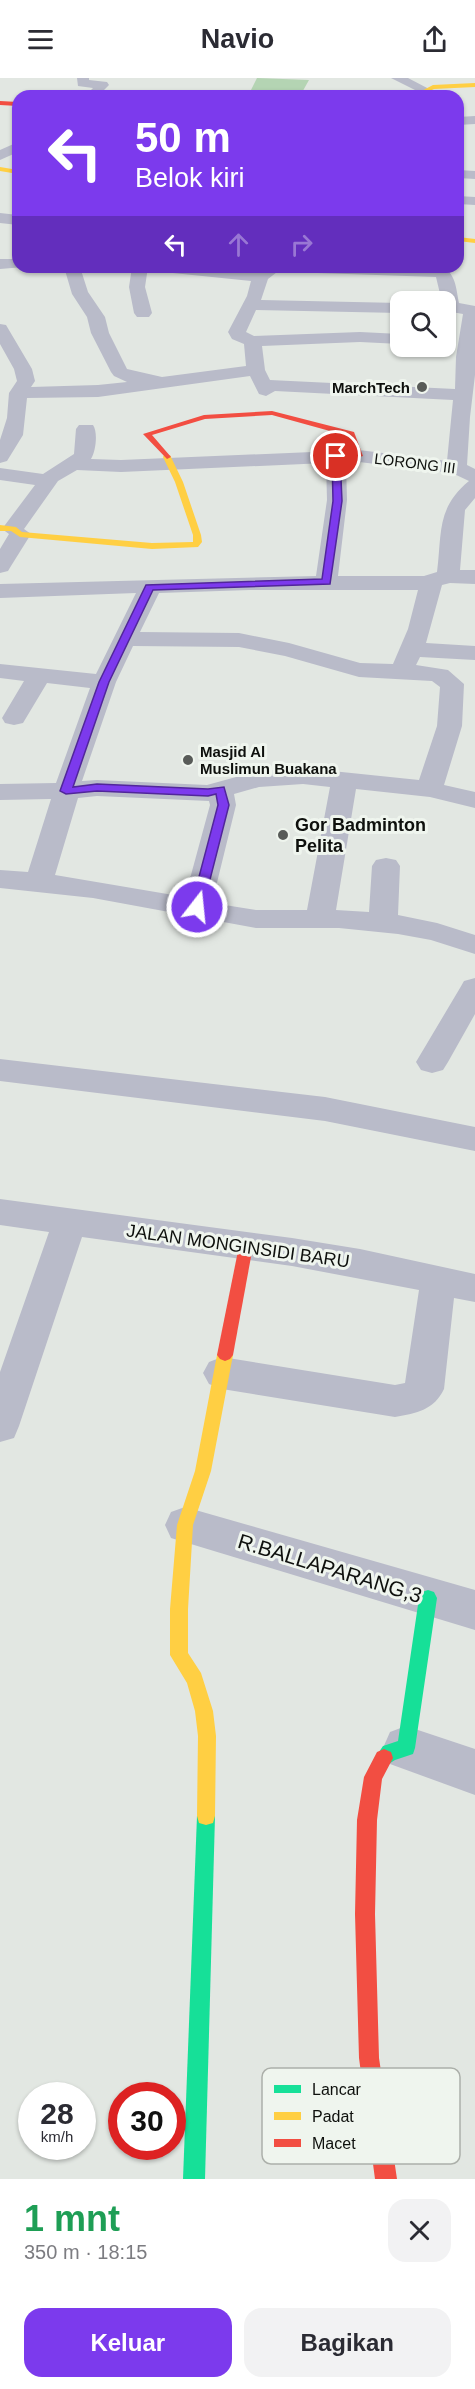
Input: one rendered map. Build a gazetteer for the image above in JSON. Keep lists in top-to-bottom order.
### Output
{
  "streets": {
    "street": ["LORONG III", "JALAN MONGINSIDI BARU", "R.BALLAPARANG,3"]
  },
  "places": ["MarchTech", "Masjid Al Muslimun Buakana", "Gor Badminton Pelita"],
  "legend": ["Lancar", "Padat", "Macet"],
  "page": {
    "header": "Navio",
    "turn": ["50 m", "Belok kiri"],
    "speed": "28 km/h",
    "limit": "30",
    "heading": ["1 mnt", "350 m · 18:15"],
    "buttons": ["Keluar", "Bagikan"]
  }
}
